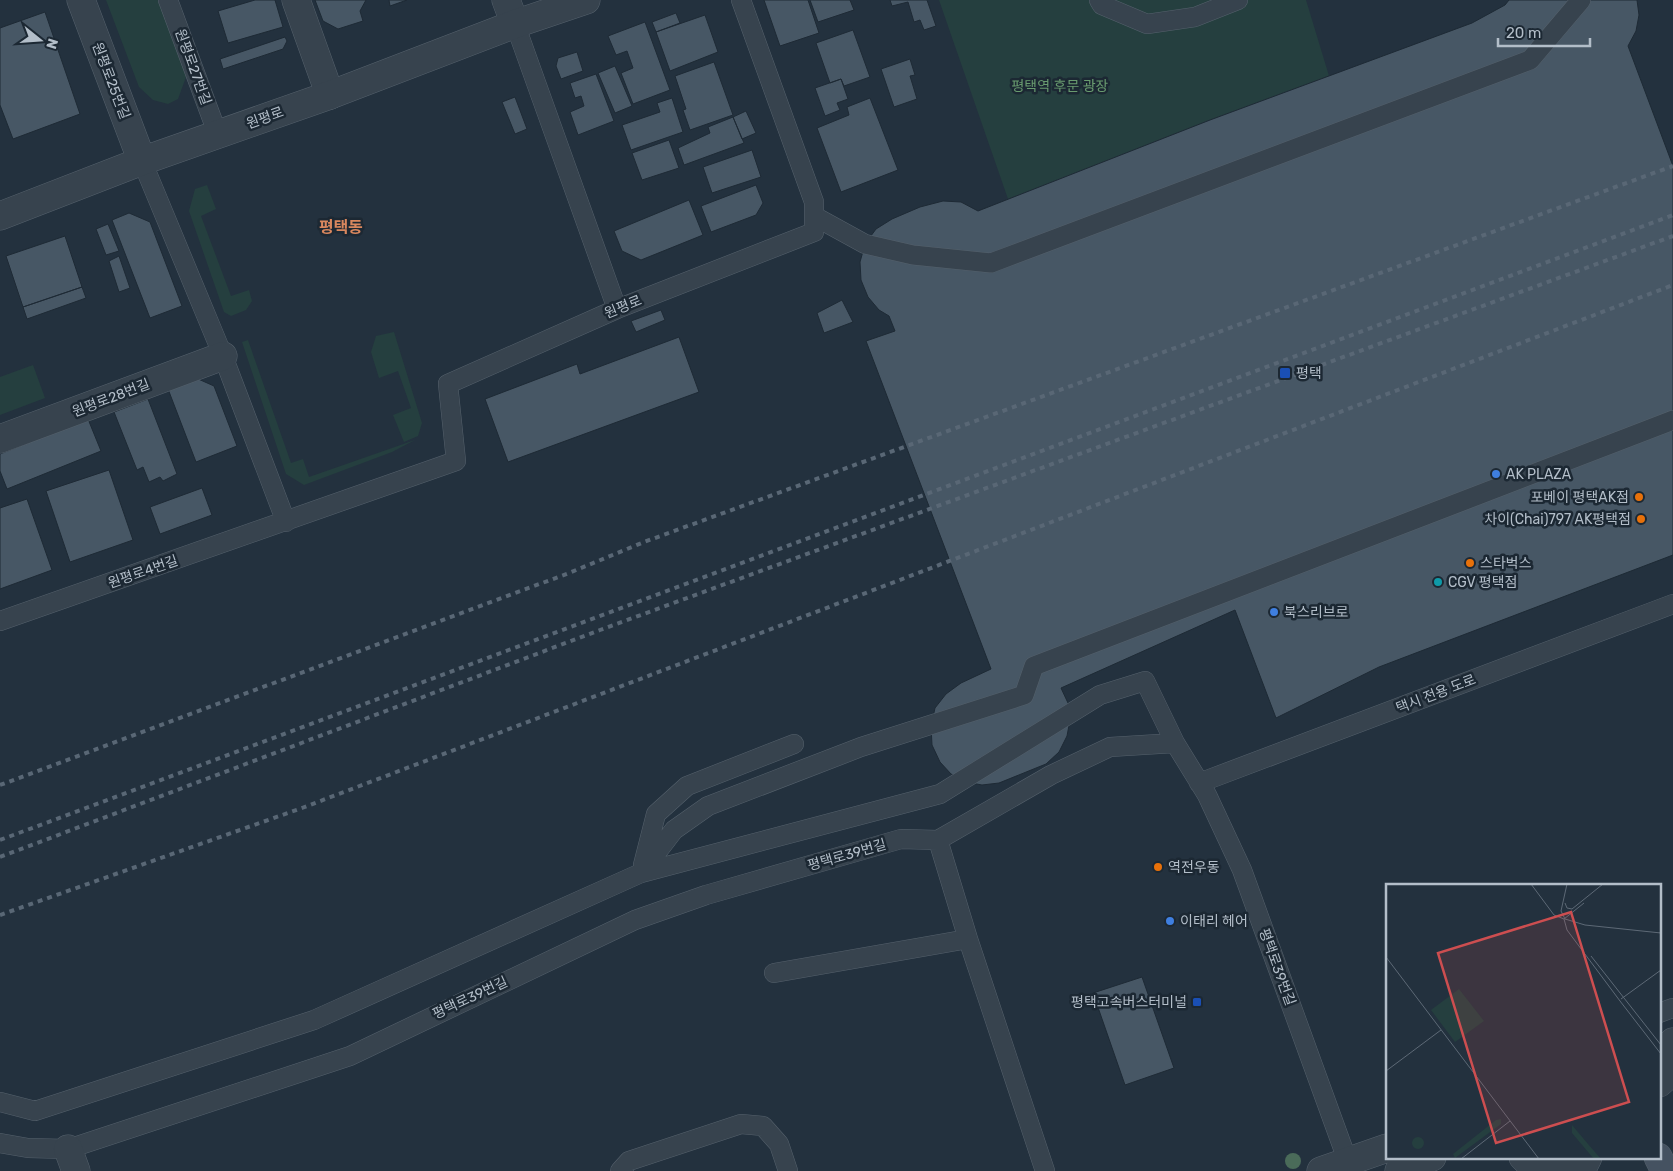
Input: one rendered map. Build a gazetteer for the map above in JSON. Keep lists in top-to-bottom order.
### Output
{
  "streets": {
    "street": ["원평로25번길", "원평로", "원평로28번길"],
    "lane": [
      "원평로27번길",
      "원평로4번길",
      "택시 전용 도로",
      "평택로39번길"
    ]
  },
  "crossings": [
    ["원평로27번길", "원평로"],
    ["원평로25번길", "원평로"],
    ["원평로", "원평로4번길"],
    ["택시 전용 도로", "평택로39번길"]
  ],
  "districts": ["평택동"],
  "parks": ["평택역 후문 광장"],
  "places": {
    "transit": ["평택", "평택고속버스터미널"],
    "other": [
      "AK PLAZA",
      "포베이 평택AK점",
      "차이(Chai)797 AK평택점",
      "스타벅스",
      "CGV 평택점",
      "북스리브로",
      "역전우동",
      "이태리 헤어"
    ]
  },
  "scale_bar": "20 m",
  "north": "right"
}
